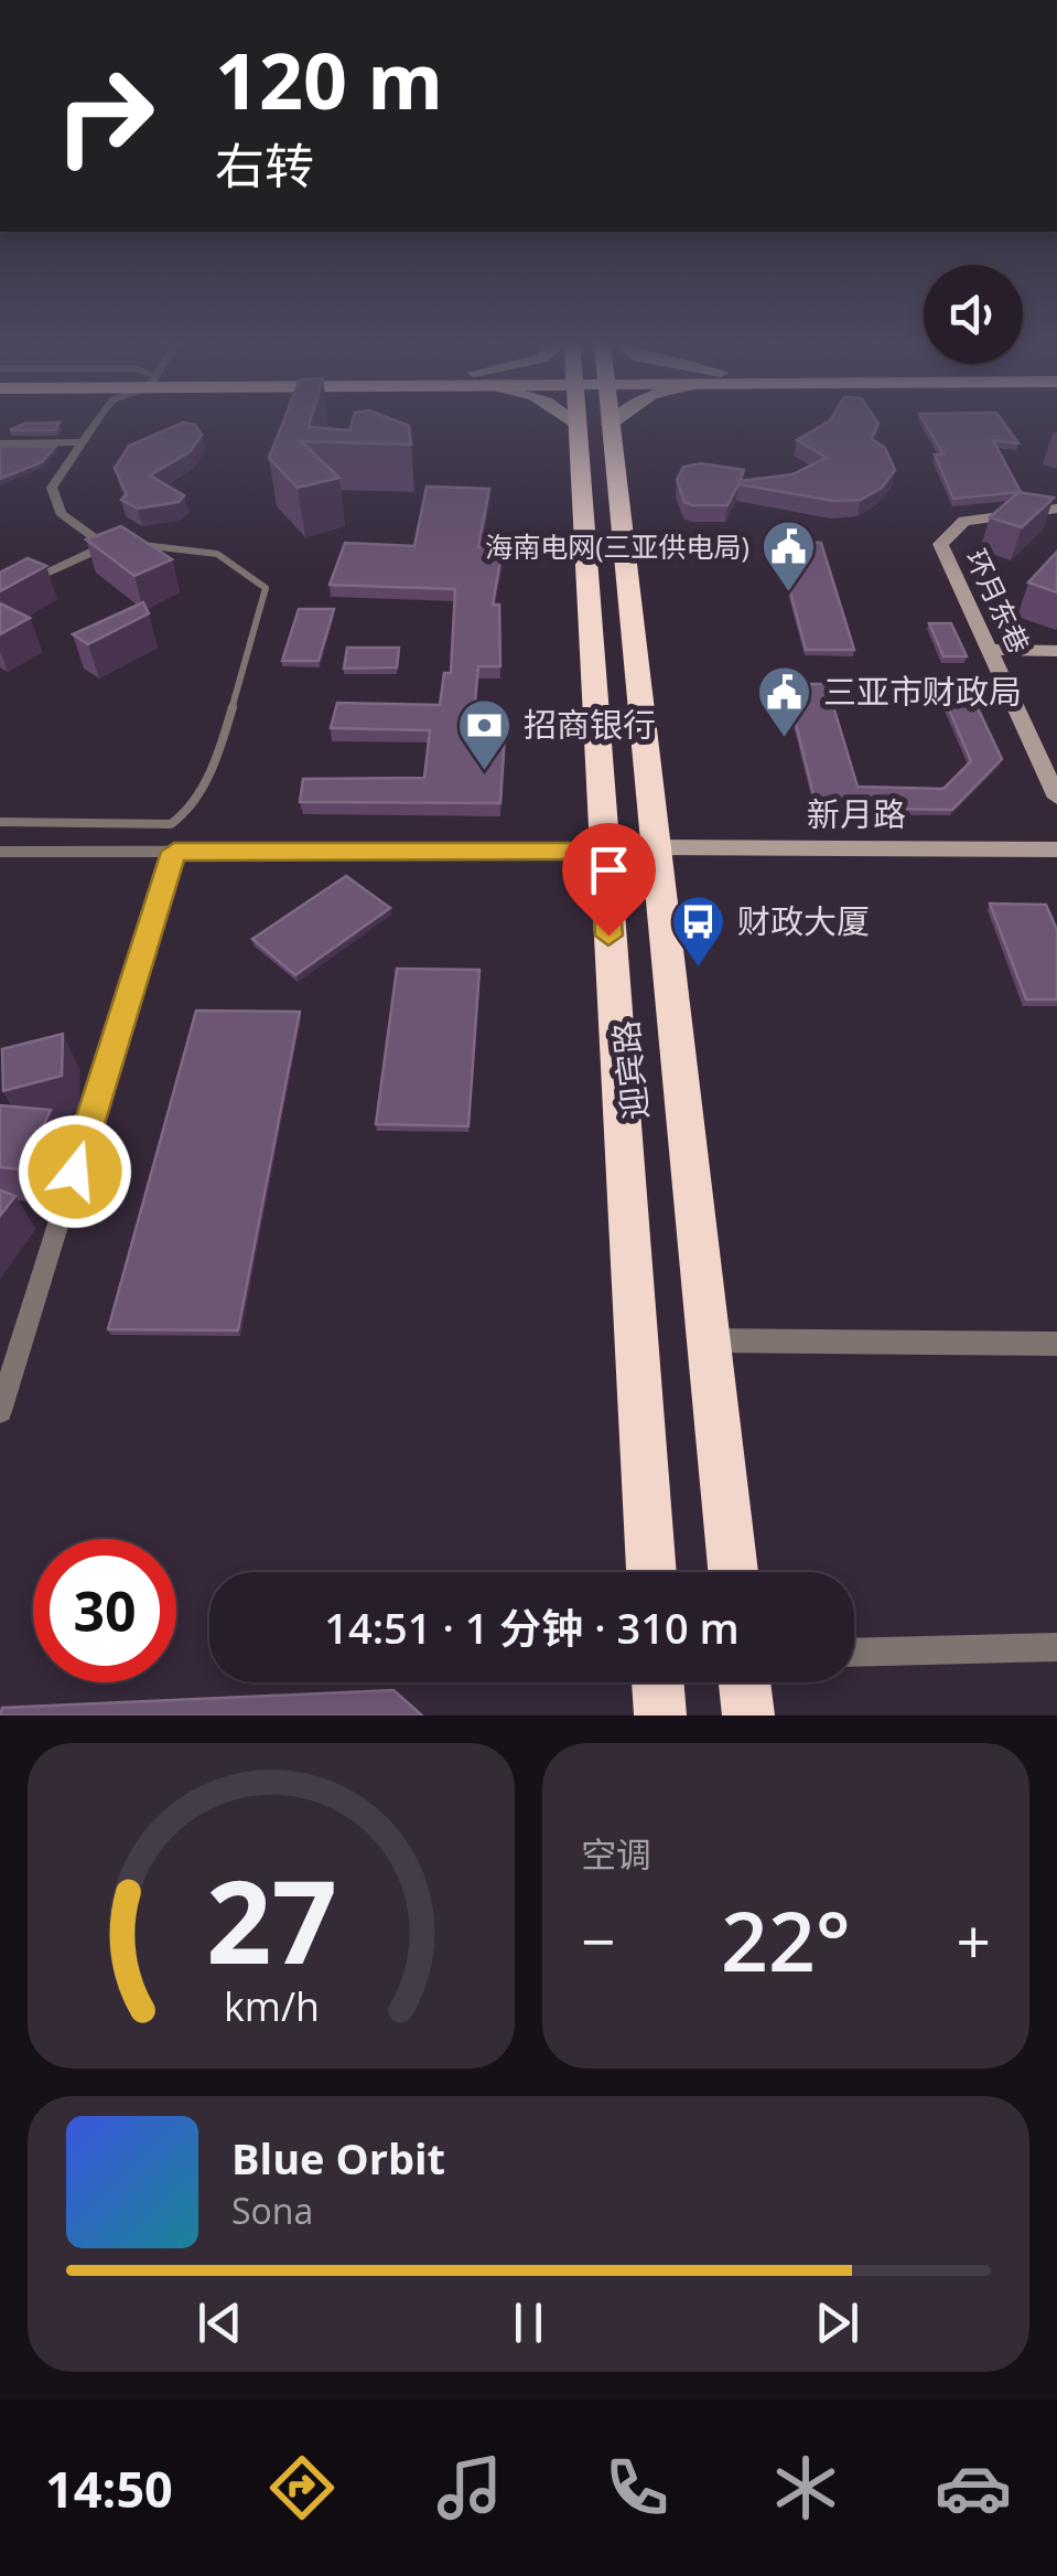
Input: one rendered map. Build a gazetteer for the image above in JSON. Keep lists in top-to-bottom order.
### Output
{
  "streets": {
    "highway": ["迎宾路"],
    "street": ["环月东巷", "新月路"]
  },
  "crossings": [
    ["新月路", "迎宾路"]
  ],
  "places": {
    "public building": ["海南电网(三亚供电局)", "三亚市财政局"],
    "bank": ["招商银行"],
    "bus stop": ["财政大厦"]
  },
  "page": {
    "turn": ["120 m", "右转"],
    "limit": "30",
    "trip": "14:51 · 1 分钟 · 310 m",
    "tile": "空调",
    "heat": ["−", "22°", "+"],
    "song": ["Blue Orbit", "Sona"],
    "tabs": "14:50",
    "gauge": ["27", "km/h"]
  }
}
